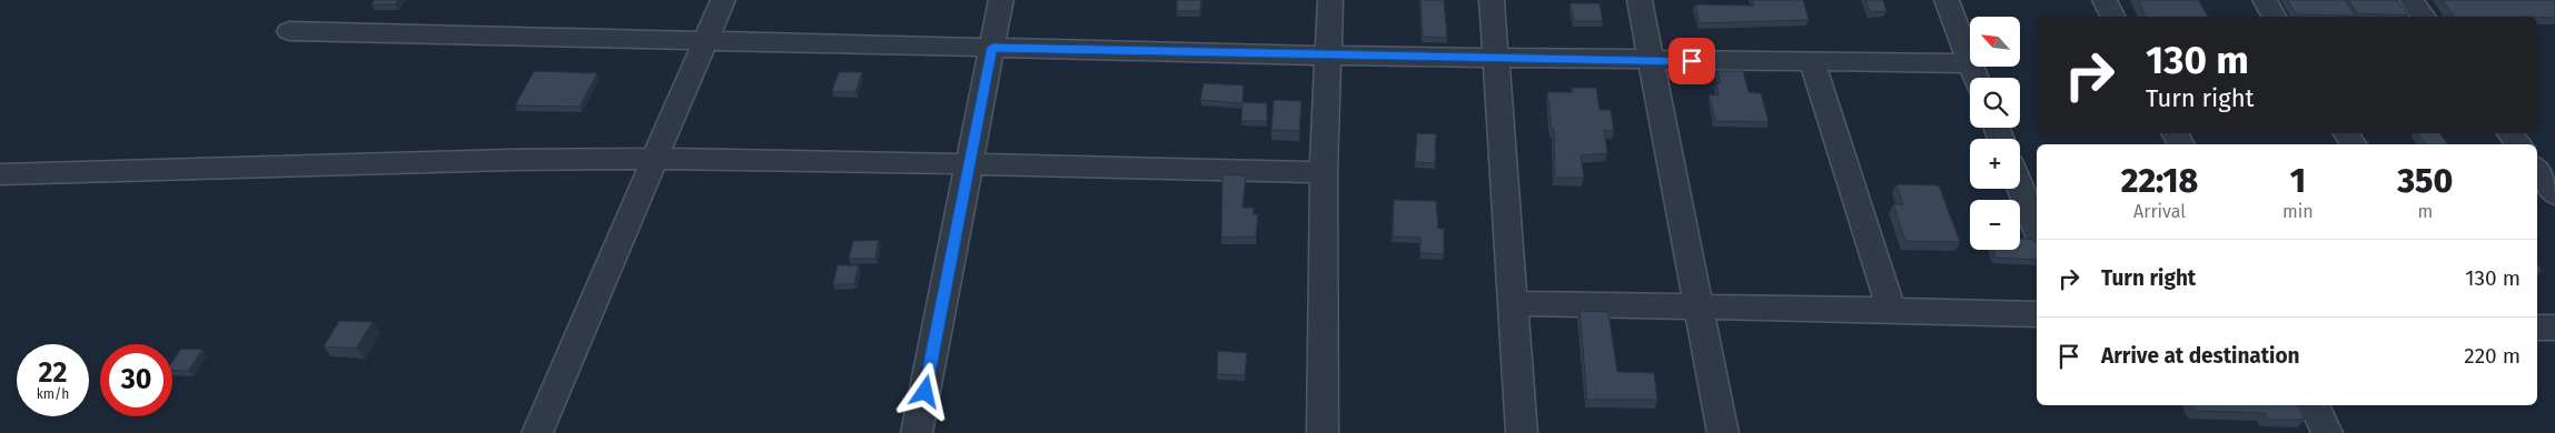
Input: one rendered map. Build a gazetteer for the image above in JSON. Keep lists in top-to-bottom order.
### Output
{
  "north": "top left",
  "page": {
    "map_buttons": ["+", "−"],
    "turn": ["130 m", "Turn right"],
    "eta": [
      "22:18",
      "Arrival",
      "1",
      "min",
      "350",
      "m"
    ],
    "list": [
      {
        "name": "Turn right",
        "value": "130 m"
      },
      {
        "name": "Arrive at destination",
        "value": "220 m"
      }
    ],
    "speed": "22 km/h",
    "limit": "30"
  }
}
